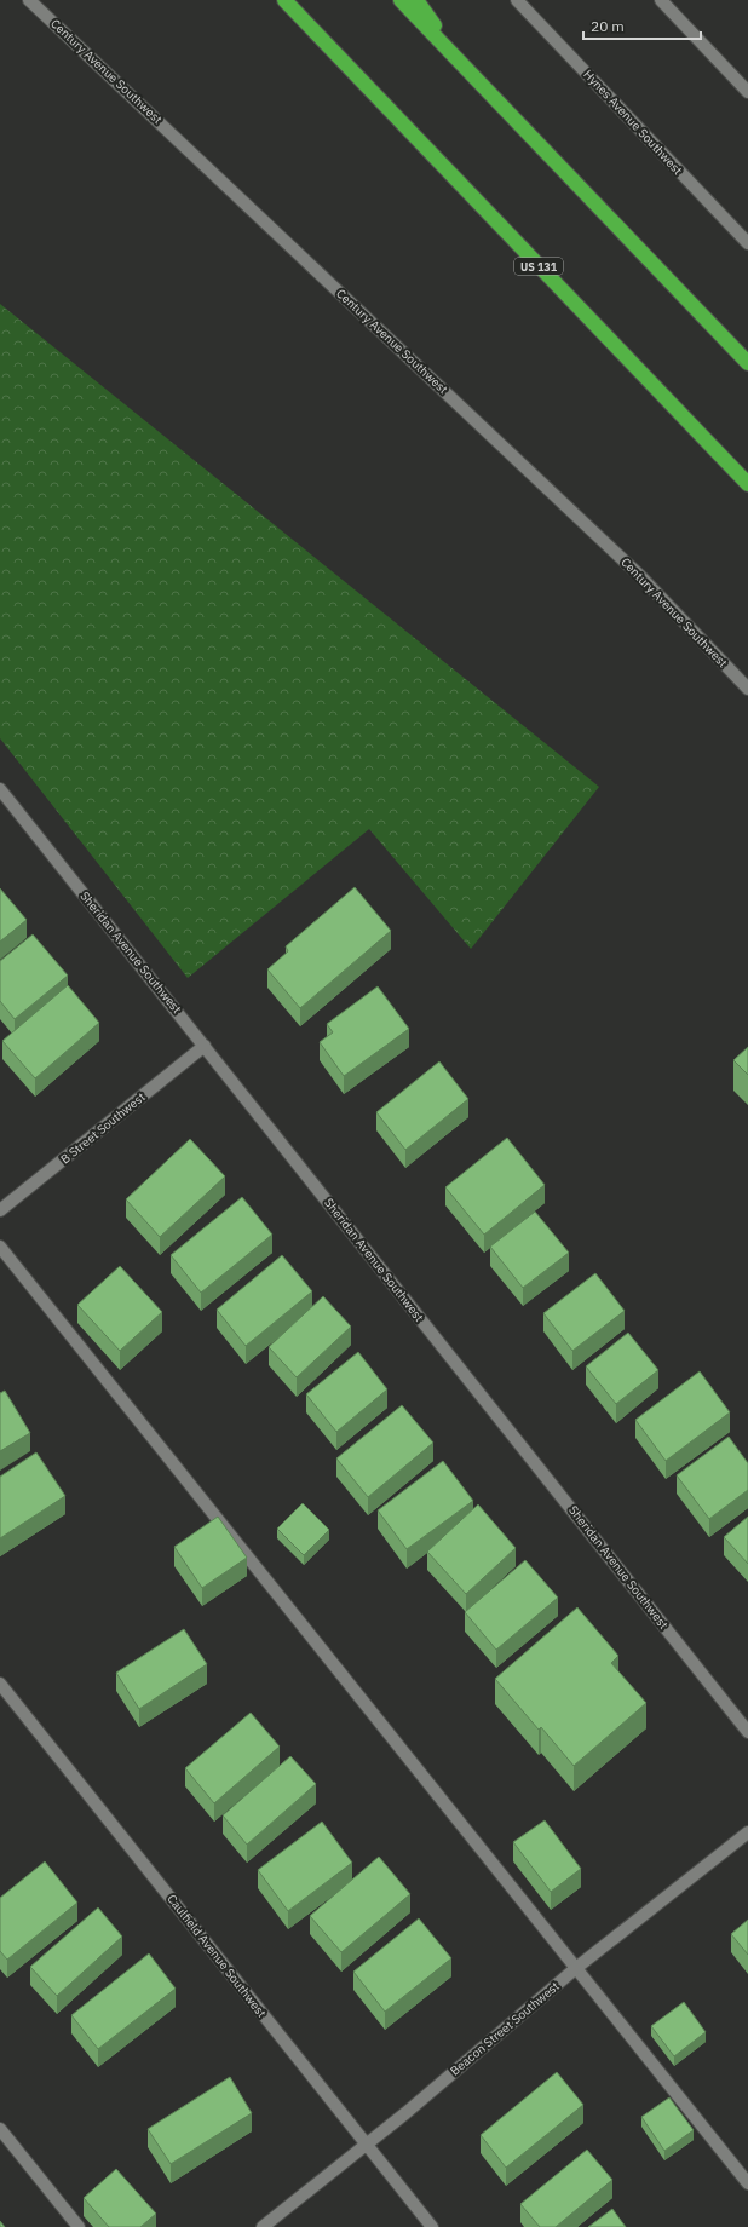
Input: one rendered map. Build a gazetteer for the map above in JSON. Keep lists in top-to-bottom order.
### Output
{
  "streets": {
    "highway": ["US 131"],
    "street": [
      "Century Avenue Southwest",
      "Hynes Avenue Southwest",
      "Sheridan Avenue Southwest",
      "B Street Southwest",
      "Caulfield Avenue Southwest",
      "Beacon Street Southwest"
    ]
  },
  "crossings": [
    ["Sheridan Avenue Southwest", "B Street Southwest"],
    ["Caulfield Avenue Southwest", "Beacon Street Southwest"]
  ],
  "scale_bar": "20 m"
}
